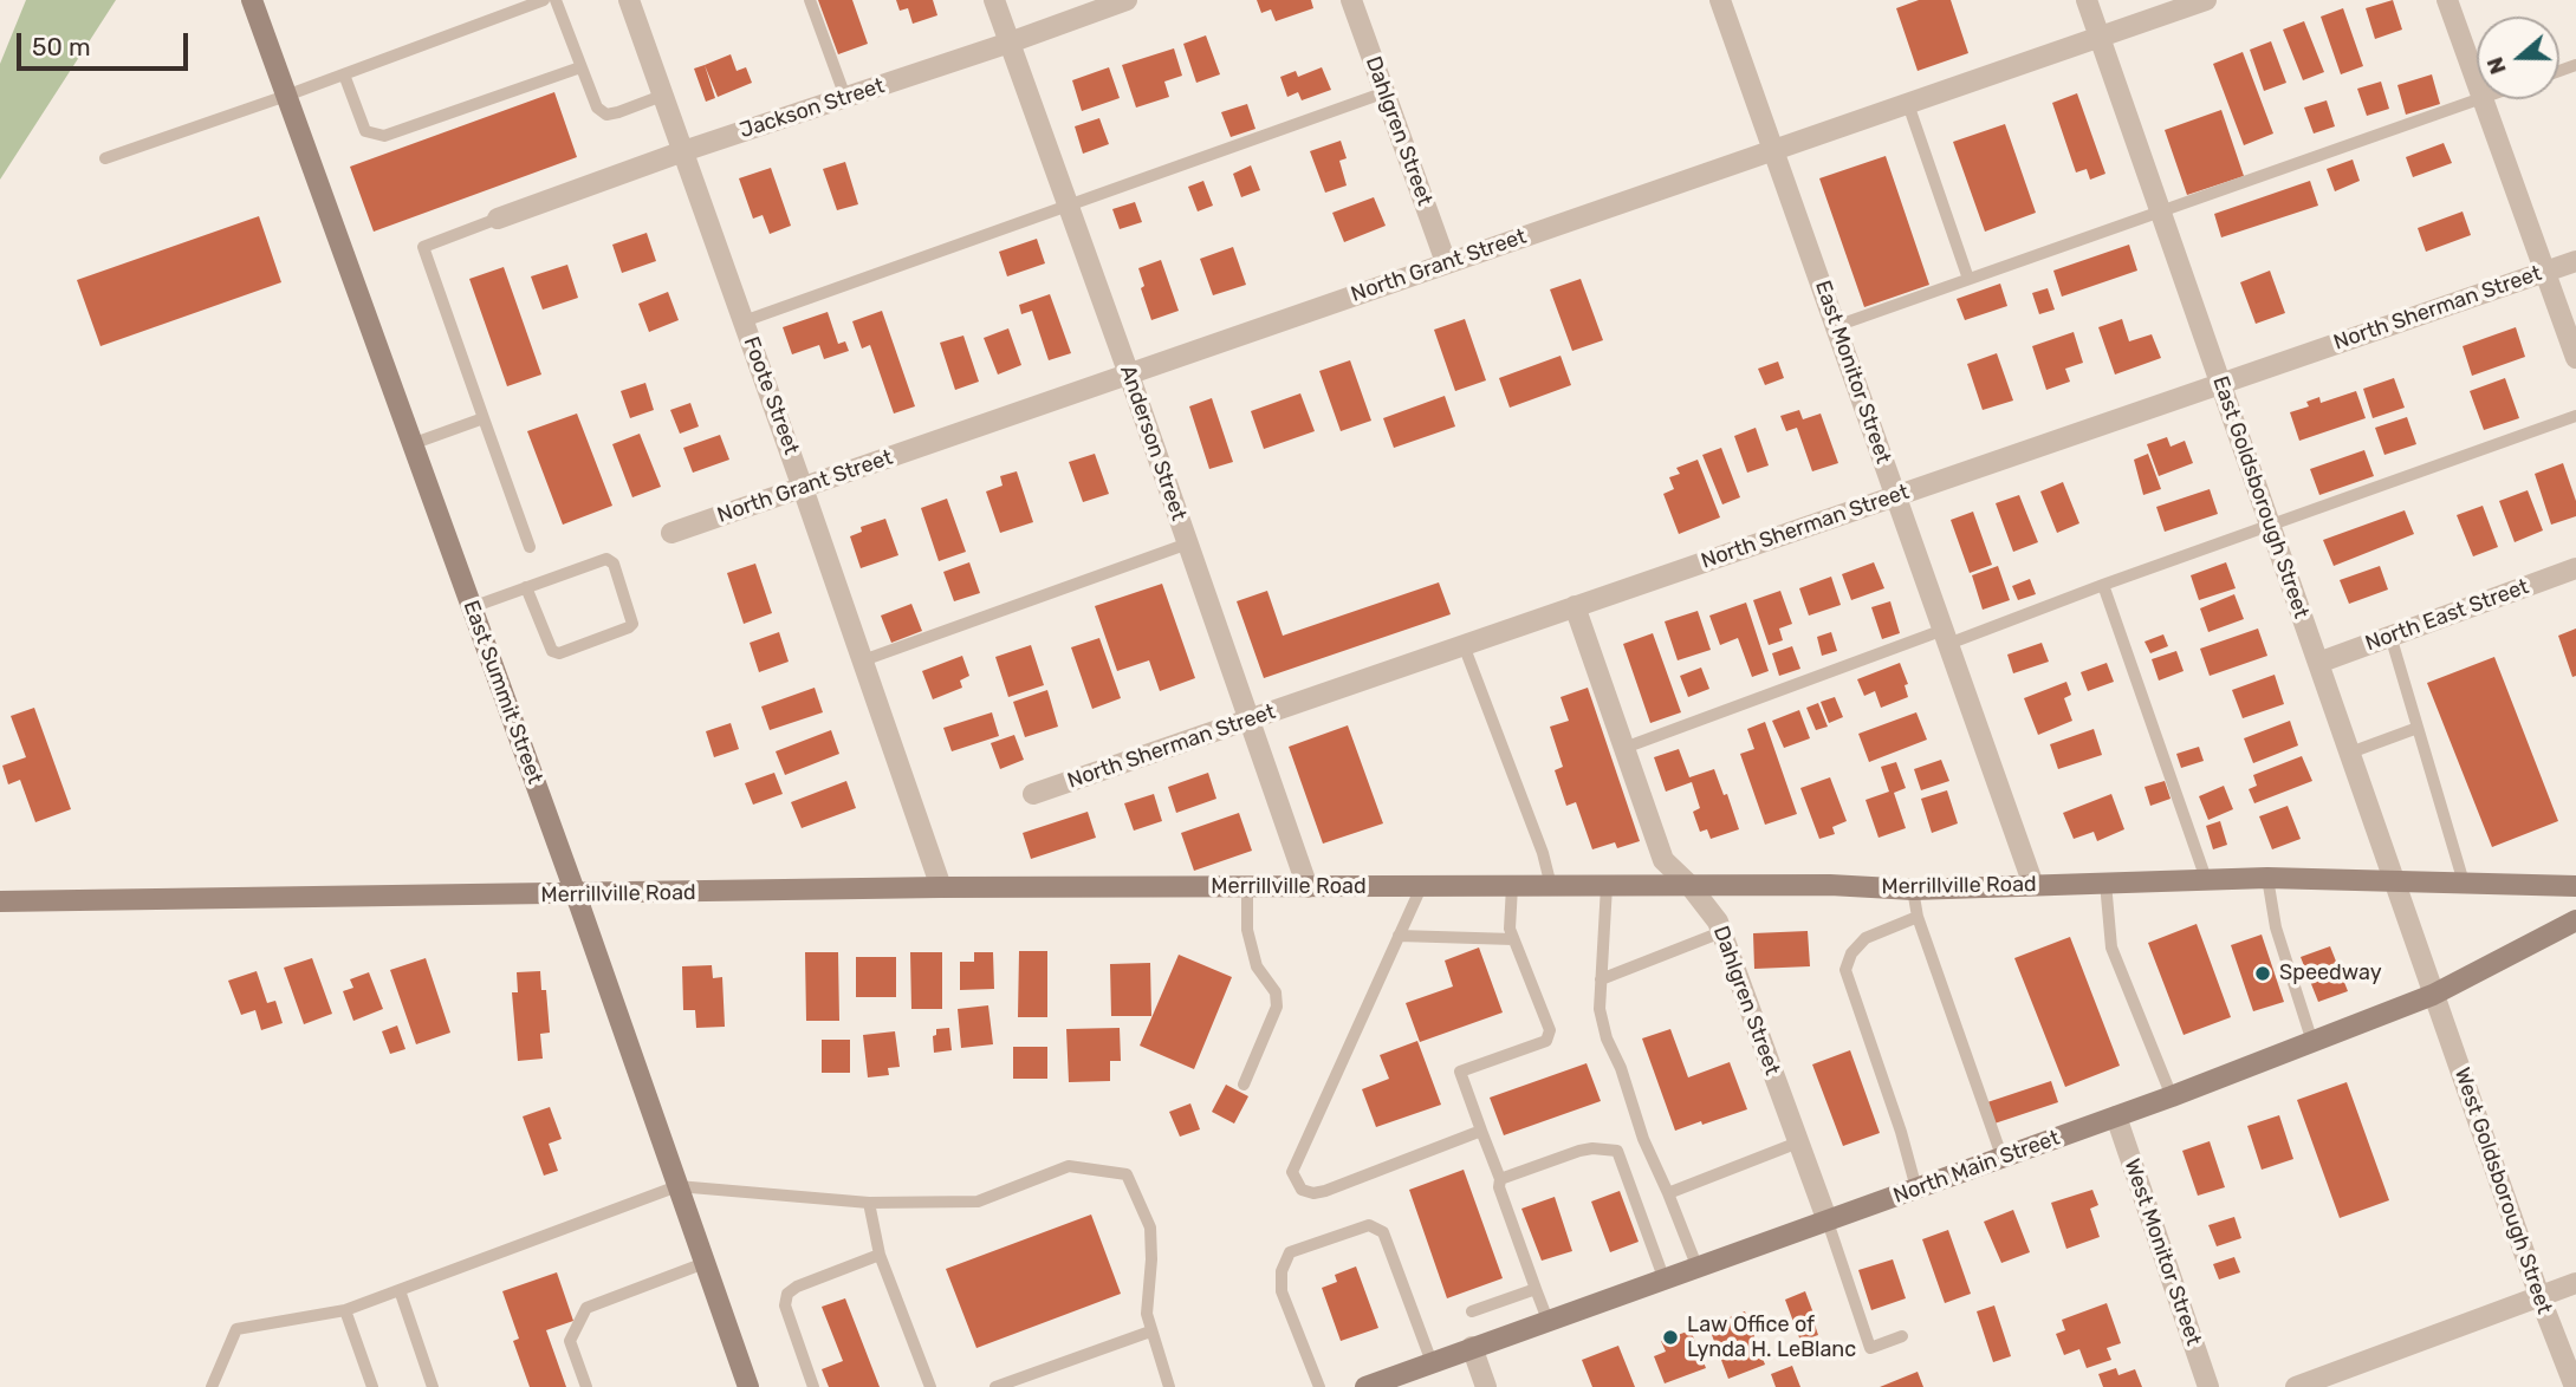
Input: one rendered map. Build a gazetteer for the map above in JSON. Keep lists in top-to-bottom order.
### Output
{
  "streets": {
    "street": [
      "Jackson Street",
      "Dahlgren Street",
      "North Grant Street",
      "North Sherman Street",
      "East Monitor Street",
      "Foote Street",
      "Anderson Street",
      "East Goldsborough Street",
      "North East Street",
      "East Summit Street",
      "Merrillville Road",
      "North Main Street",
      "West Goldsborough Street",
      "West Monitor Street"
    ]
  },
  "crossings": [
    ["Jackson Street", "Foote Street"],
    ["Jackson Street", "Anderson Street"],
    ["Dahlgren Street", "North Grant Street"],
    ["Dahlgren Street", "North Sherman Street"],
    ["Dahlgren Street", "Merrillville Road"],
    ["Dahlgren Street", "North Main Street"],
    ["North Grant Street", "East Monitor Street"],
    ["North Grant Street", "Foote Street"],
    ["North Grant Street", "Anderson Street"],
    ["North Grant Street", "East Goldsborough Street"],
    ["North Sherman Street", "East Monitor Street"],
    ["North Sherman Street", "Anderson Street"],
    ["North Sherman Street", "East Goldsborough Street"],
    ["East Monitor Street", "Merrillville Road"],
    ["Foote Street", "Merrillville Road"],
    ["Anderson Street", "Merrillville Road"],
    ["East Goldsborough Street", "North East Street"],
    ["East Goldsborough Street", "Merrillville Road"],
    ["East Goldsborough Street", "North Main Street"],
    ["East Goldsborough Street", "West Goldsborough Street"],
    ["East Summit Street", "Merrillville Road"],
    ["North Main Street", "West Goldsborough Street"],
    ["North Main Street", "West Monitor Street"]
  ],
  "places": ["Speedway", "Law Office of Lynda H. LeBlanc"],
  "scale_bar": "50 m",
  "north": "left"
}
